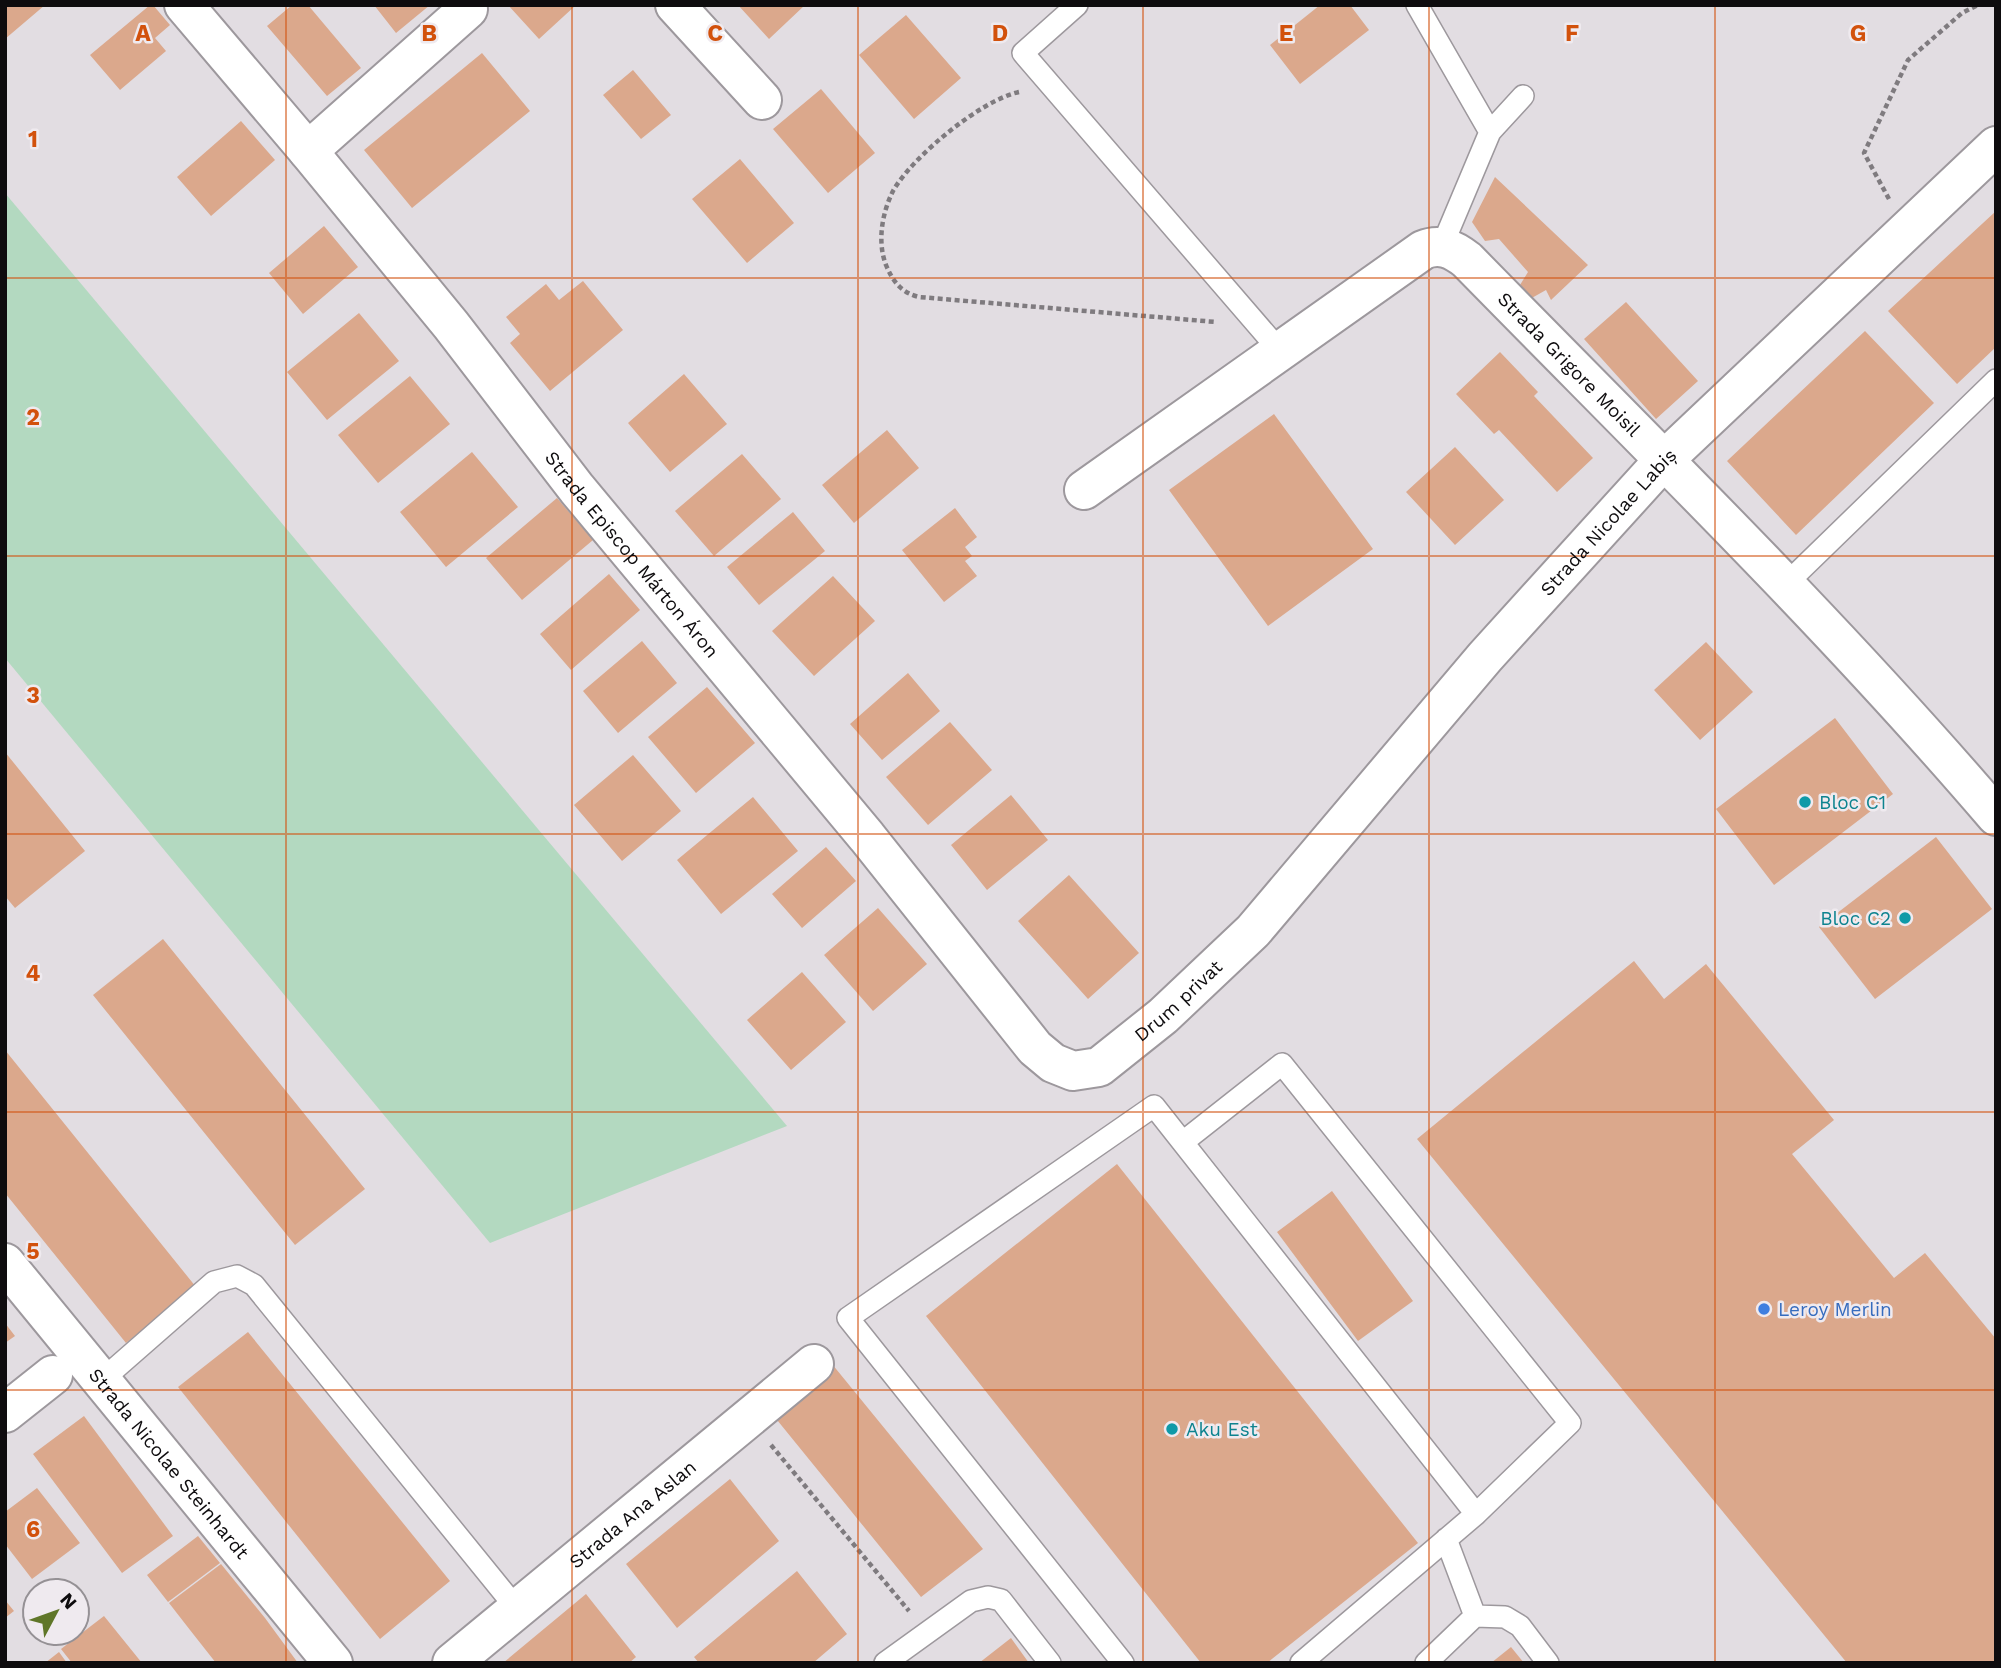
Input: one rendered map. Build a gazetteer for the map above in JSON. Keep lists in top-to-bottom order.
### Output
{
  "streets": {
    "street": [
      "Strada Grigore Moisil",
      "Strada Nicolae Labiș",
      "Strada Episcop Márton Áron",
      "Drum privat",
      "Strada Nicolae Steinhardt",
      "Strada Ana Aslan"
    ]
  },
  "crossings": [
    ["Strada Grigore Moisil", "Strada Nicolae Labiș"],
    ["Strada Nicolae Labiș", "Drum privat"],
    ["Strada Episcop Márton Áron", "Drum privat"]
  ],
  "places": [
    "Bloc C1",
    "Bloc C2",
    "Leroy Merlin",
    "Aku Est"
  ],
  "north": "top right",
  "grid": {
    "columns": [
      "A",
      "B",
      "C",
      "D",
      "E",
      "F",
      "G"
    ],
    "rows": [
      "1",
      "2",
      "3",
      "4",
      "5",
      "6"
    ]
  }
}
